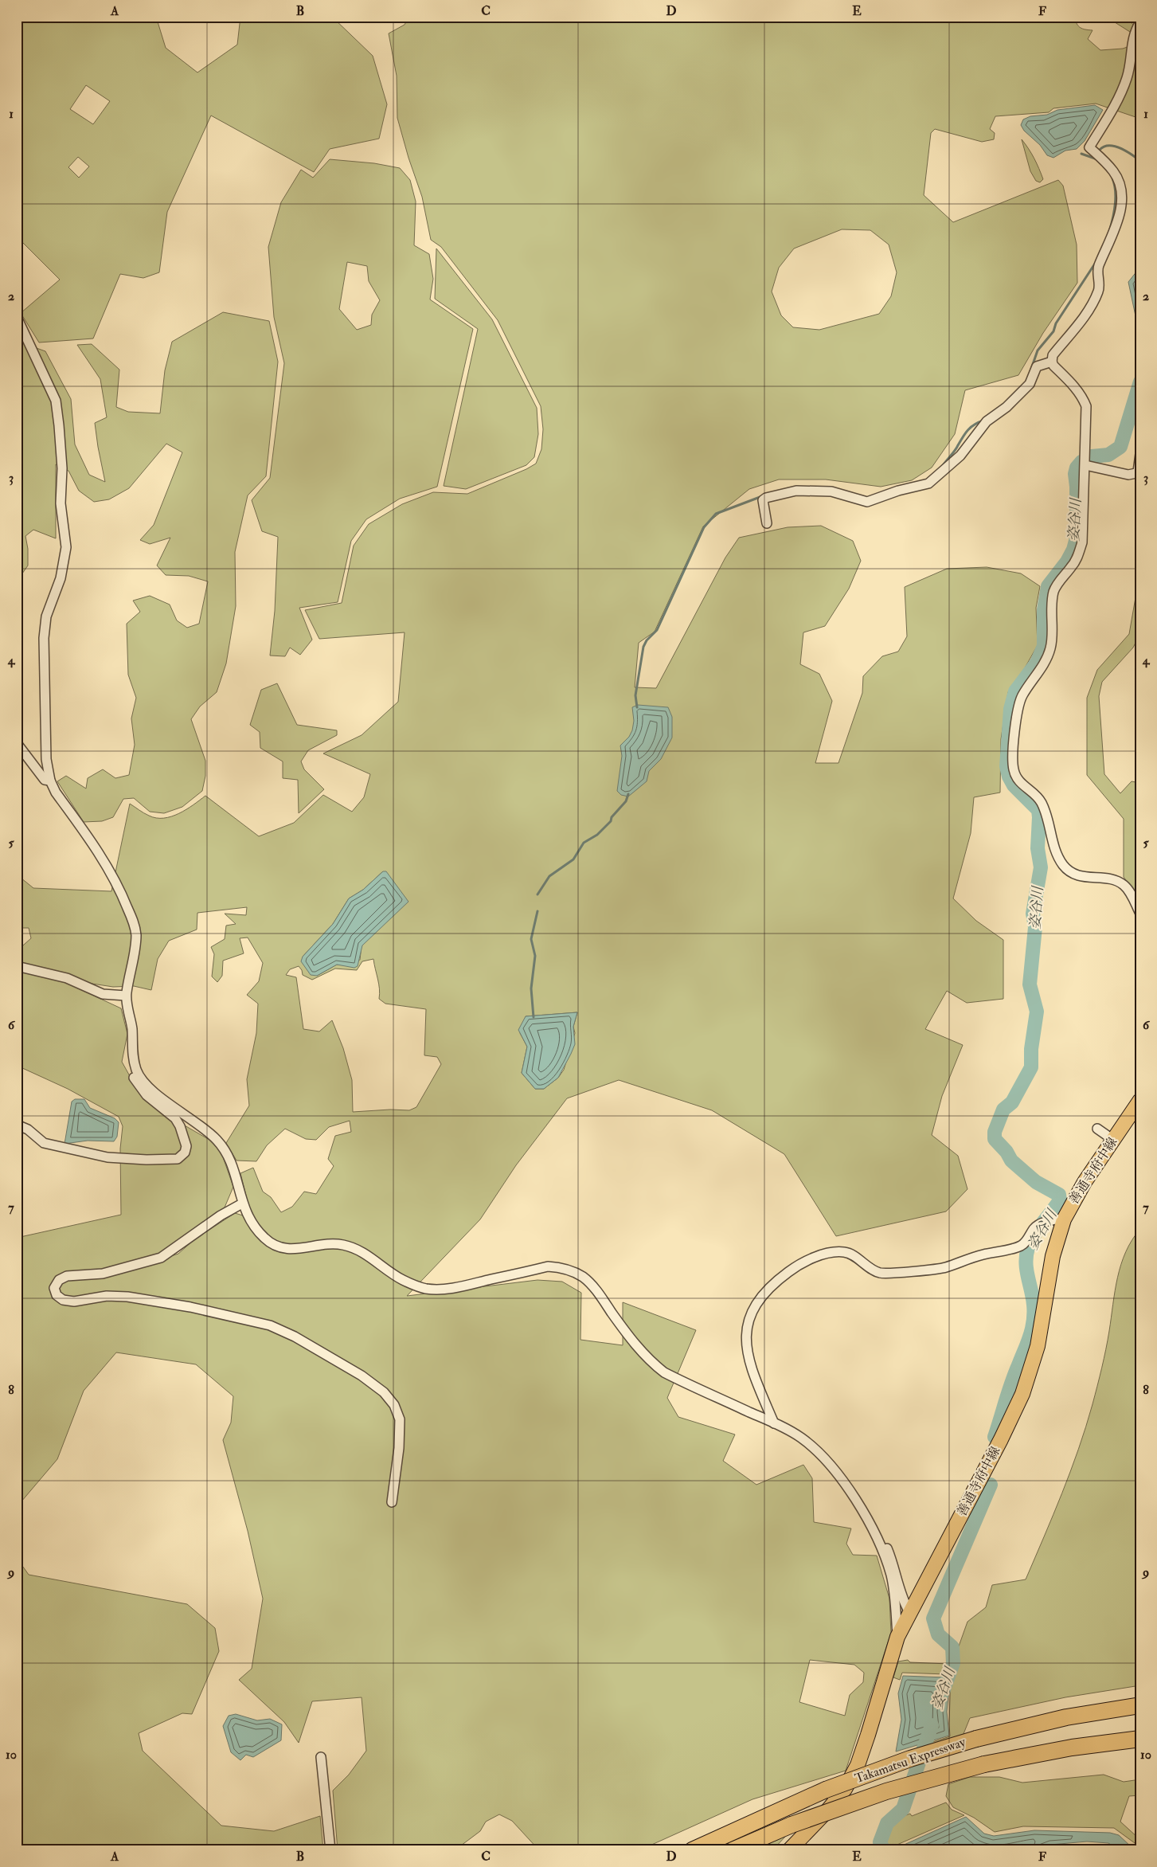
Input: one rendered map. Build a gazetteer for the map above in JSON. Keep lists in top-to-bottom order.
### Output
{
  "streets": {
    "highway": ["Takamatsu Expressway"],
    "main road": ["善通寺府中線"]
  },
  "water": ["姿谷川"],
  "grid": {
    "columns": [
      "A",
      "B",
      "C",
      "D",
      "E",
      "F"
    ],
    "rows": [
      "1",
      "2",
      "3",
      "4",
      "5",
      "6",
      "7",
      "8",
      "9",
      "10"
    ]
  }
}
